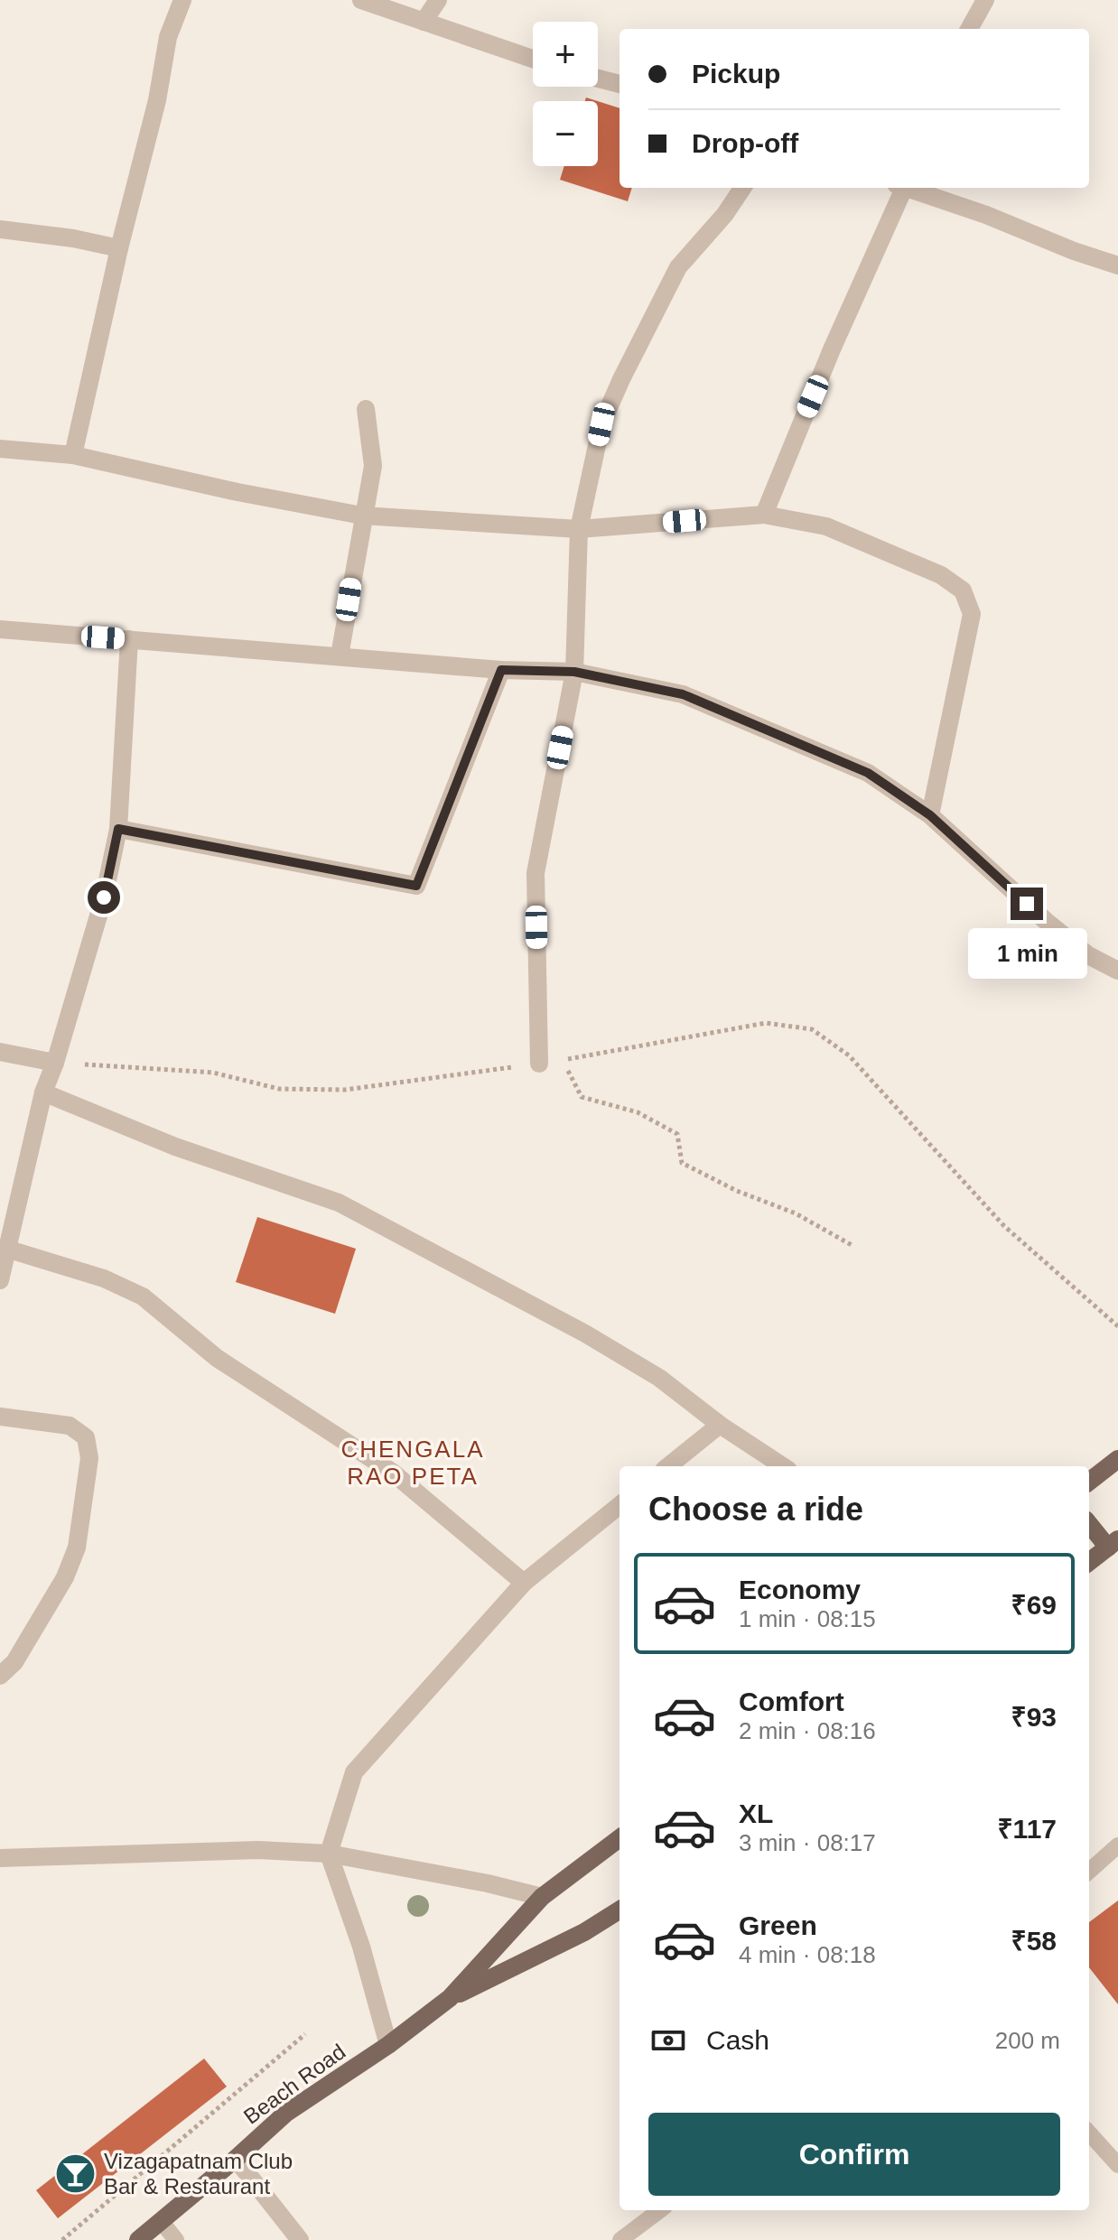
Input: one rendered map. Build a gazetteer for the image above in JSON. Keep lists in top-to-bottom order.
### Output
{
  "streets": {
    "main road": ["Beach Road"]
  },
  "districts": ["CHENGALA RAO PETA"],
  "places": {
    "bar": ["Vizagapatnam Club Bar & Restaurant"]
  },
  "page": {
    "map_buttons": ["+", "−"],
    "banner": ["Pickup", "Drop-off"],
    "bubble": "1 min",
    "heading": "Choose a ride",
    "list": [
      {
        "name": "Economy",
        "note": "1 min · 08:15",
        "value": "₹69"
      },
      {
        "name": "Comfort",
        "note": "2 min · 08:16",
        "value": "₹93"
      },
      {
        "name": "XL",
        "note": "3 min · 08:17",
        "value": "₹117"
      },
      {
        "name": "Green",
        "note": "4 min · 08:18",
        "value": "₹58"
      }
    ],
    "pay": ["Cash", "200 m"],
    "buttons": "Confirm"
  }
}
